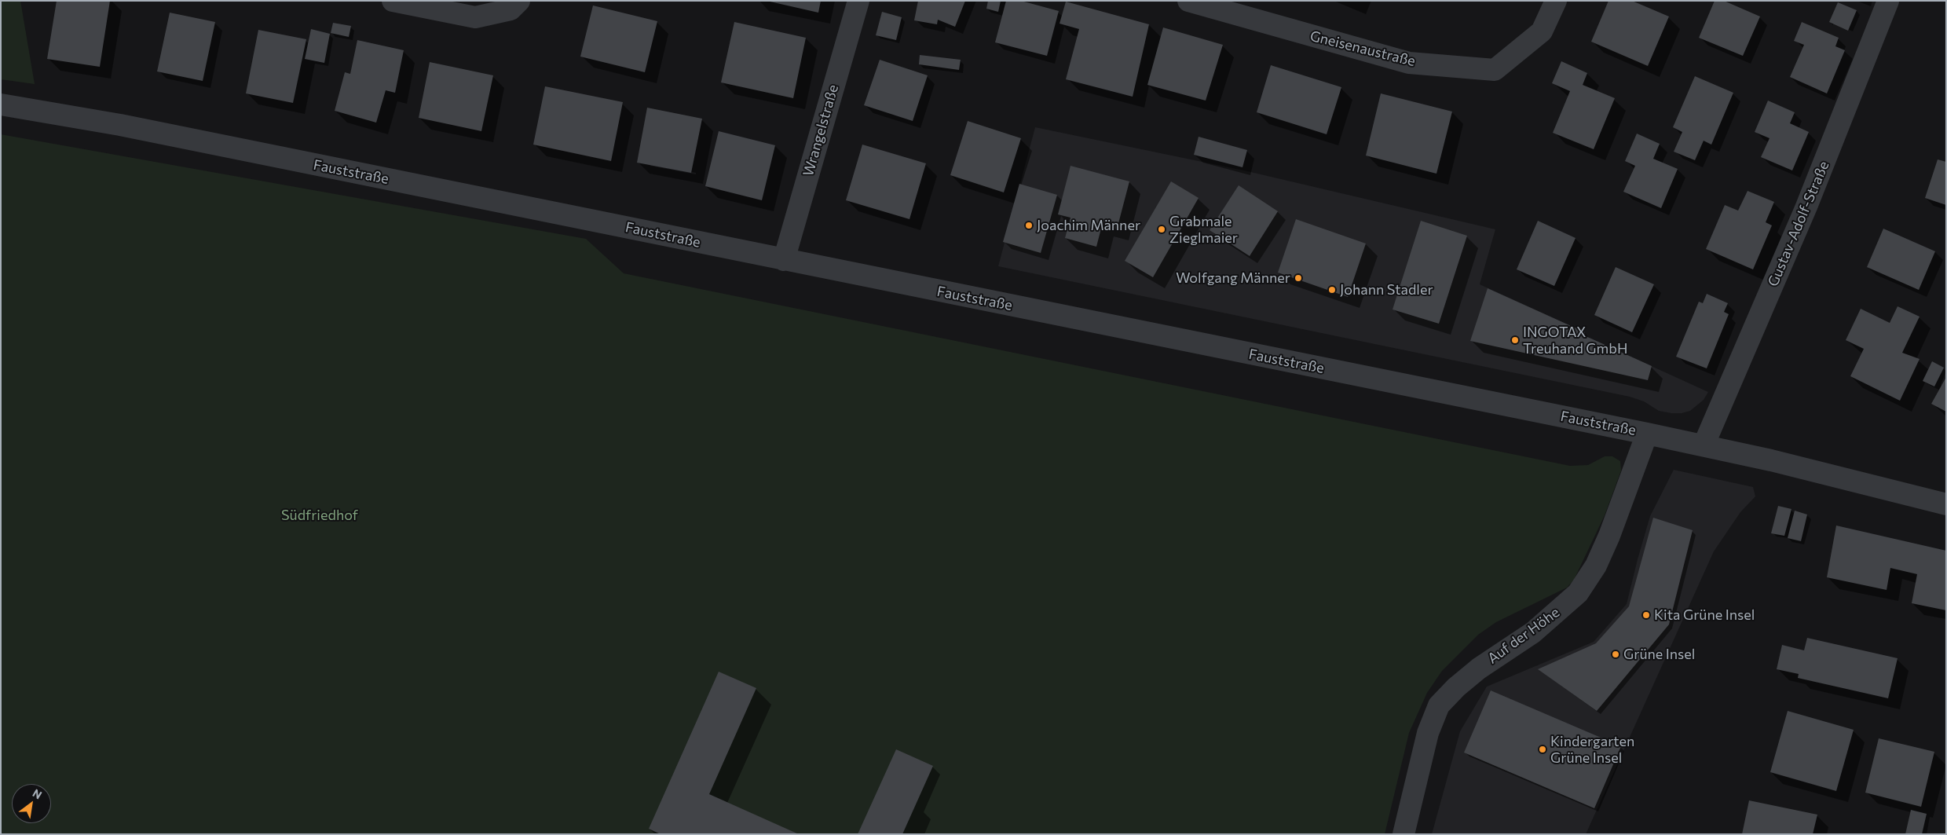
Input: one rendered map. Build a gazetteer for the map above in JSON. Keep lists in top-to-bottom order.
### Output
{
  "streets": {
    "street": [
      "Gneisenaustraße",
      "Wrangelstraße",
      "Fauststraße",
      "Gustav-Adolf-Straße",
      "Auf der Höhe"
    ]
  },
  "crossings": [
    ["Wrangelstraße", "Fauststraße"],
    ["Fauststraße", "Gustav-Adolf-Straße"],
    ["Fauststraße", "Auf der Höhe"]
  ],
  "parks": ["Südfriedhof"],
  "places": [
    "Joachim Männer",
    "Grabmale Zieglmaier",
    "Wolfgang Männer",
    "Johann Stadler",
    "INGOTAX Treuhand GmbH",
    "Kita Grüne Insel",
    "Grüne Insel",
    "Kindergarten Grüne Insel"
  ],
  "north": "top right"
}
